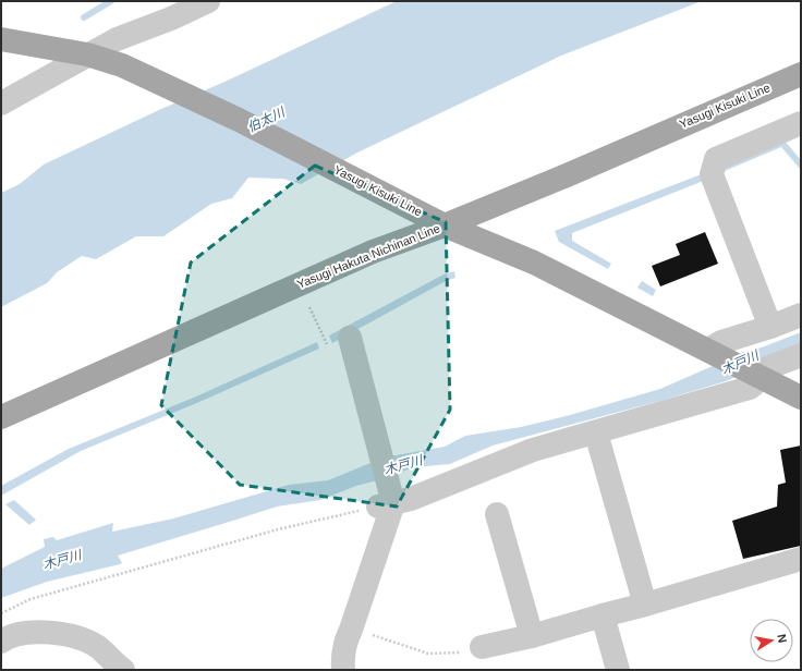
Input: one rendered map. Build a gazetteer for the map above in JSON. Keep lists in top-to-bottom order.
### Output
{
  "streets": {
    "main road": ["Yasugi Kisuki Line", "Yasugi Hakuta Nichinan Line"]
  },
  "crossings": [
    ["Yasugi Kisuki Line", "Yasugi Hakuta Nichinan Line"]
  ],
  "water": ["伯太川", "木戸川"],
  "north": "right"
}
